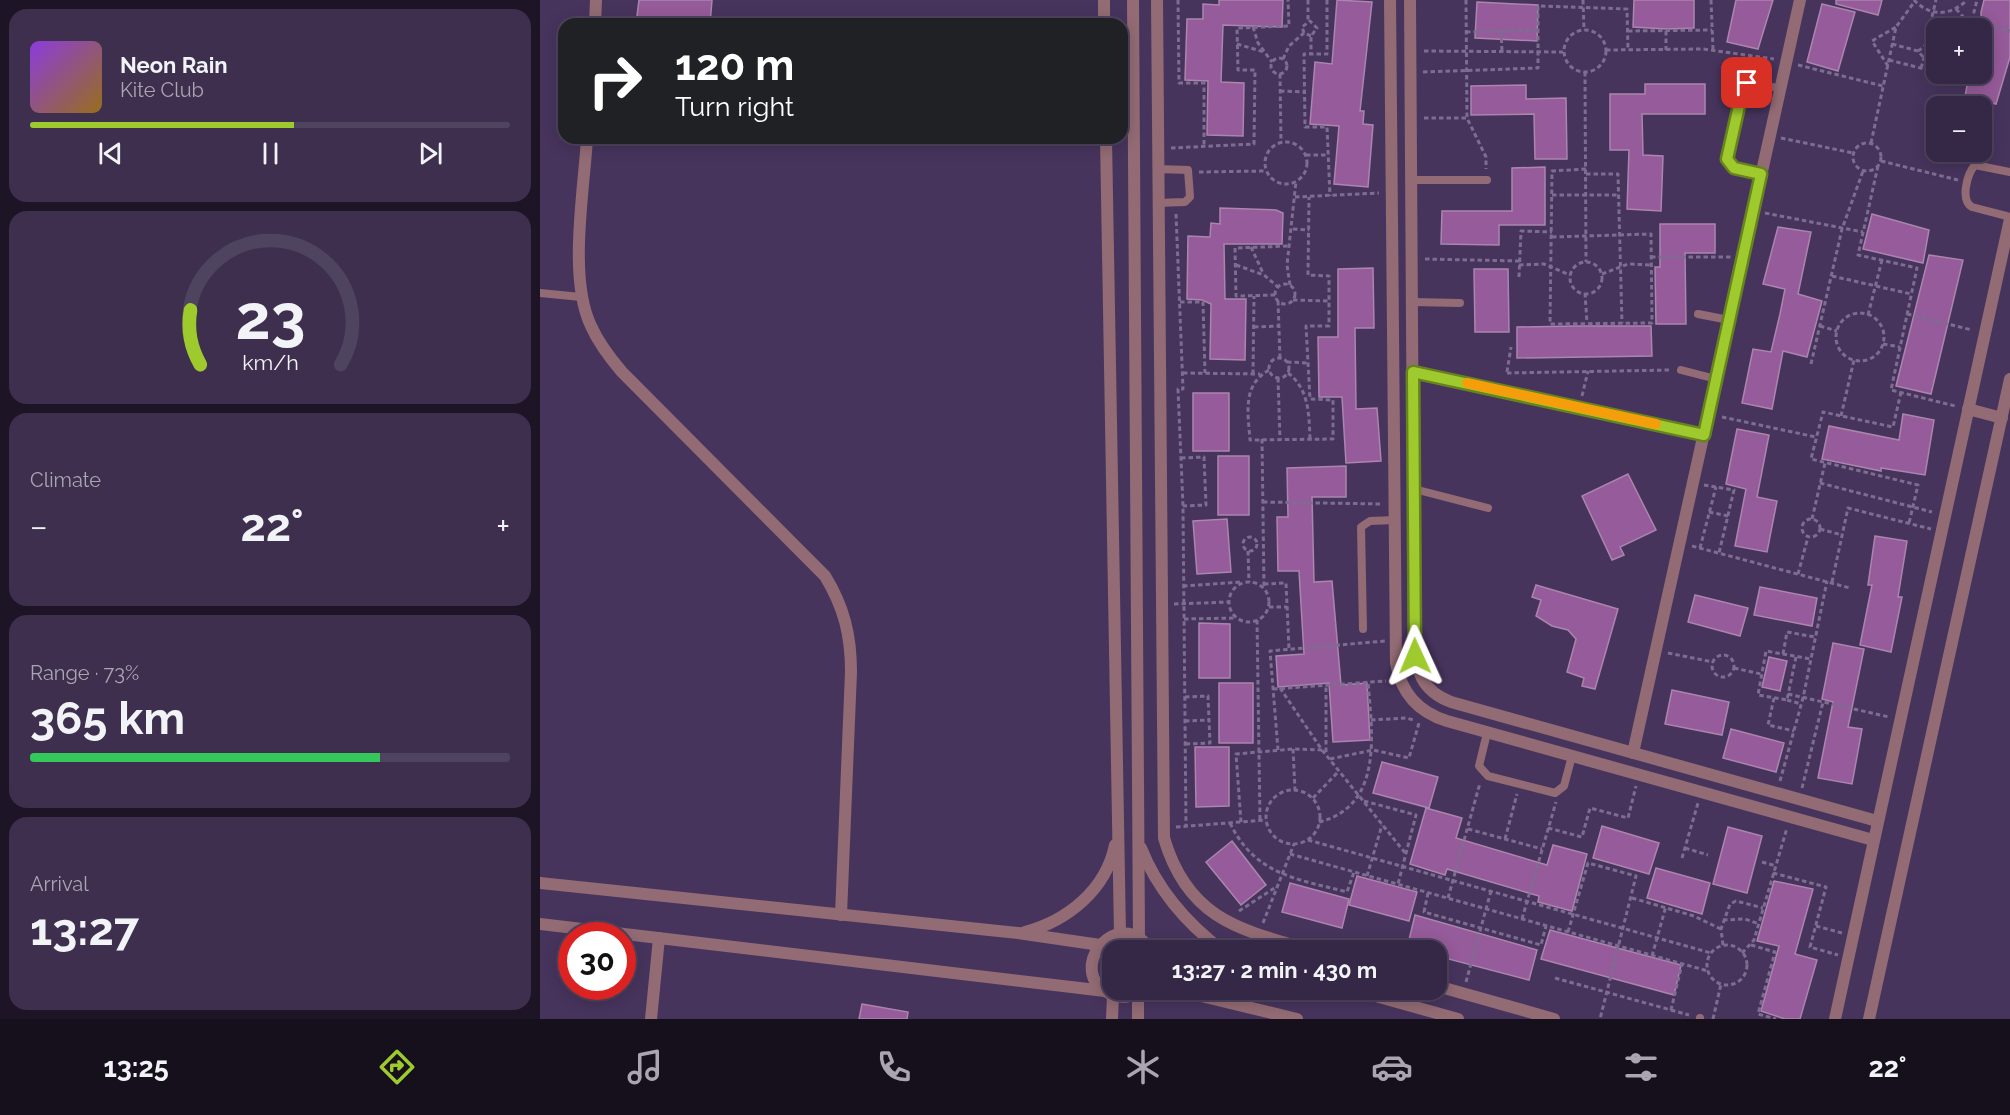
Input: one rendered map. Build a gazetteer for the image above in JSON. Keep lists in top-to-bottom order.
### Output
{
  "page": {
    "map_buttons": ["+", "−"],
    "turn": ["120 m", "Turn right"],
    "song": ["Neon Rain", "Kite Club"],
    "tile": [
      "Climate",
      ["Range · 73%", "365 km"],
      ["Arrival", "13:27"]
    ],
    "heat": ["−", "22°", "+"],
    "limit": "30",
    "trip": "13:27 · 2 min · 430 m",
    "tabs": ["13:25", "22°"],
    "gauge": ["23", "km/h"]
  }
}
